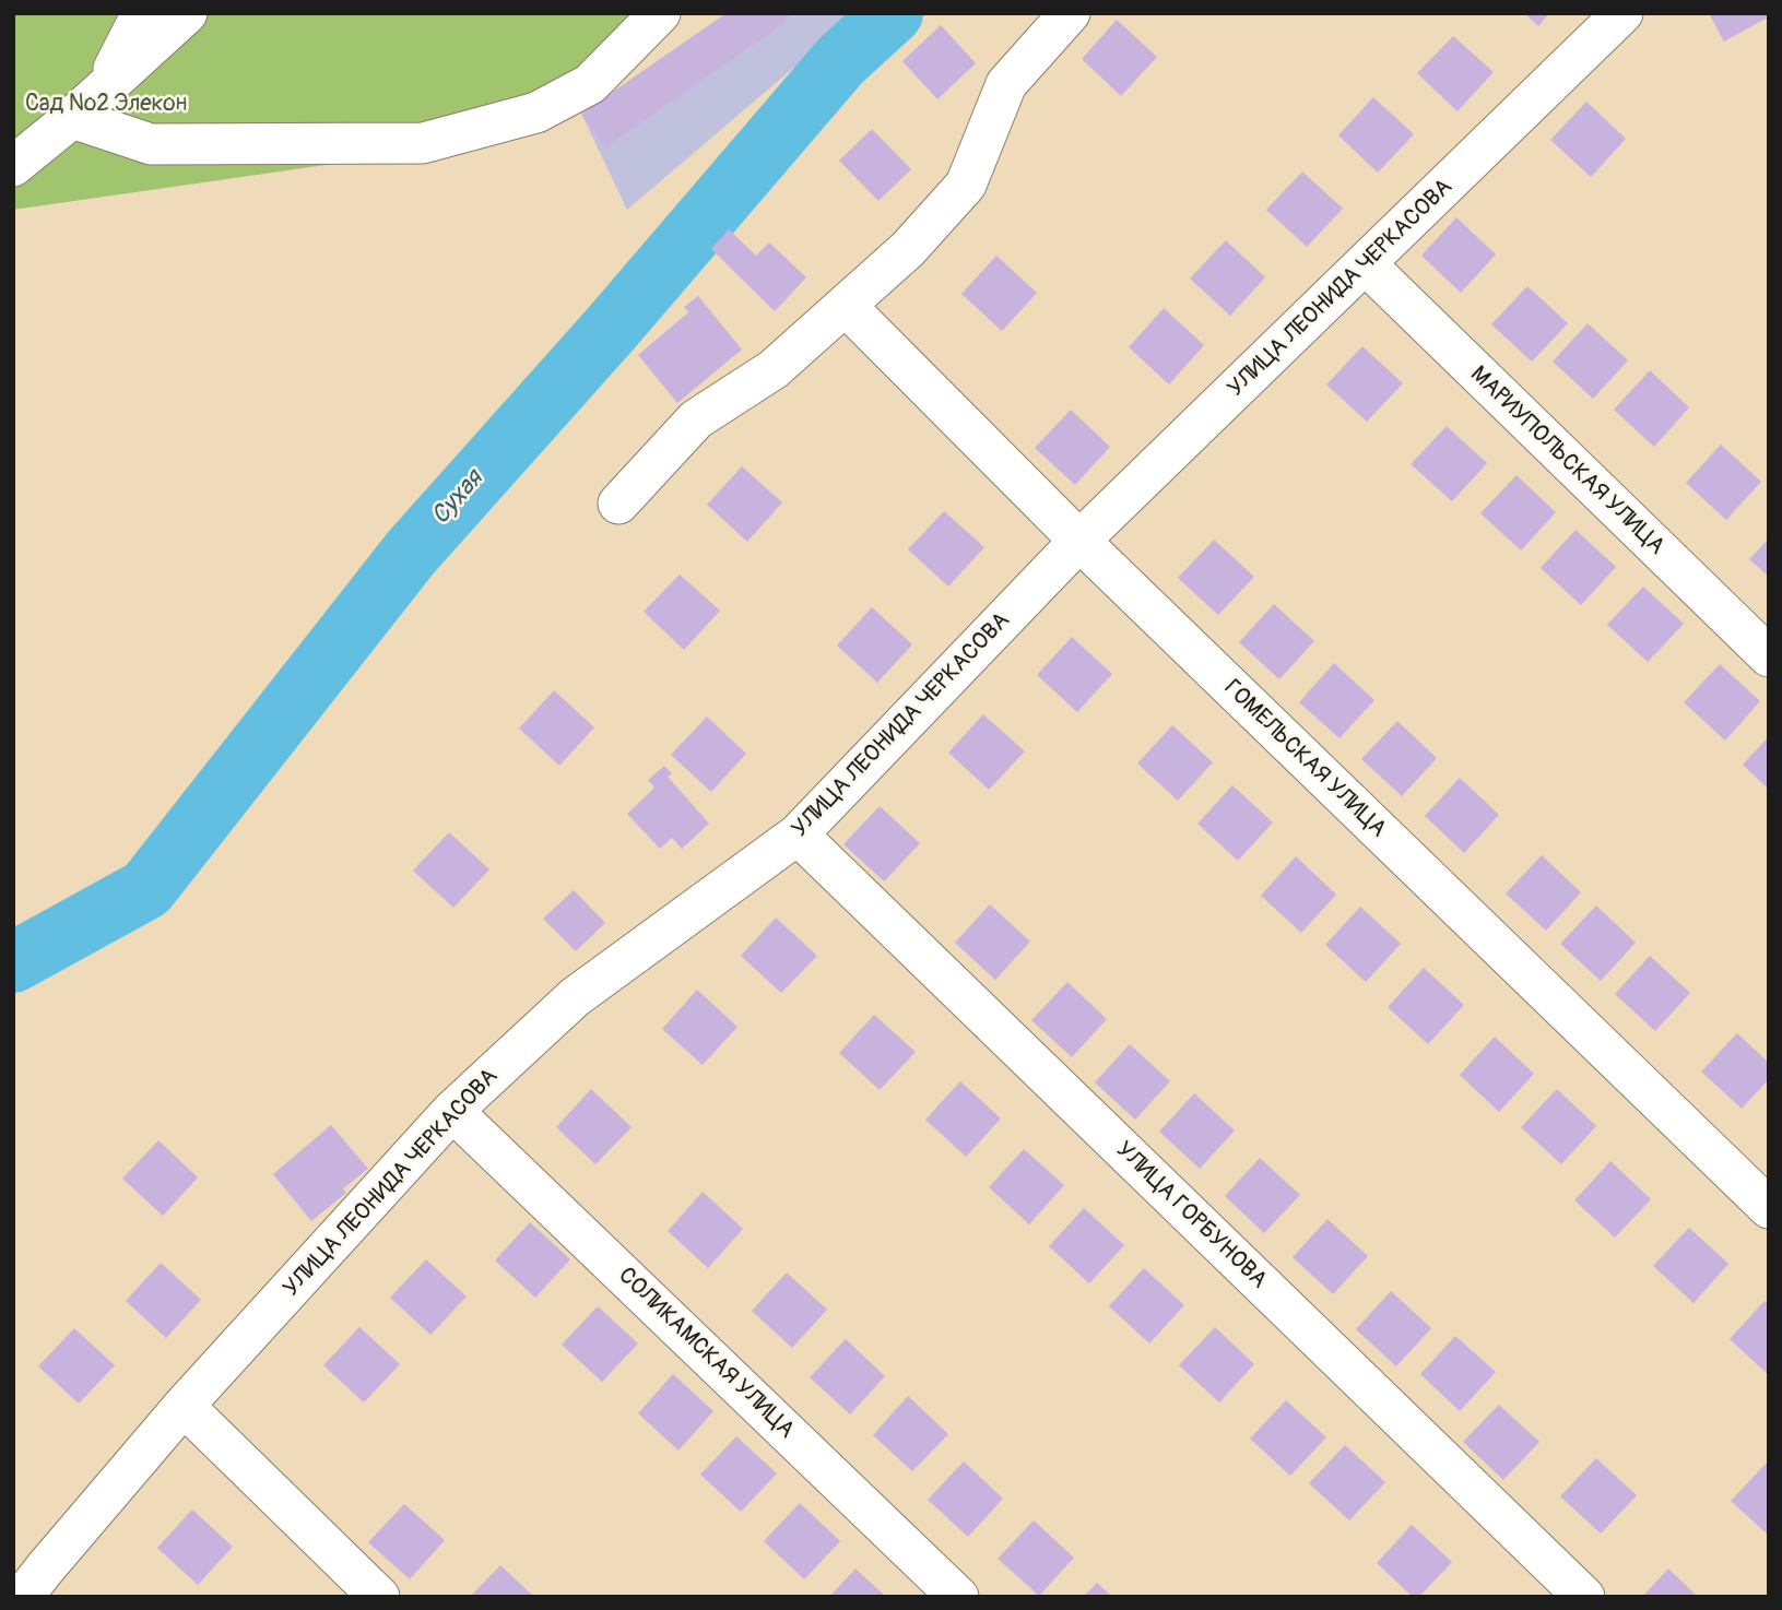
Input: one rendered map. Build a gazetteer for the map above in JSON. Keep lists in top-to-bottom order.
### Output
{
  "streets": {
    "street": [
      "УЛИЦА ЛЕОНИДА ЧЕРКАСОВА",
      "МАРИУПОЛЬСКАЯ УЛИЦА",
      "ГОМЕЛЬСКАЯ УЛИЦА",
      "УЛИЦА ГОРБУНОВА",
      "СОЛИКАМСКАЯ УЛИЦА"
    ]
  },
  "crossings": [
    ["УЛИЦА ЛЕОНИДА ЧЕРКАСОВА", "МАРИУПОЛЬСКАЯ УЛИЦА"],
    ["УЛИЦА ЛЕОНИДА ЧЕРКАСОВА", "ГОМЕЛЬСКАЯ УЛИЦА"],
    ["УЛИЦА ЛЕОНИДА ЧЕРКАСОВА", "УЛИЦА ГОРБУНОВА"],
    ["УЛИЦА ЛЕОНИДА ЧЕРКАСОВА", "СОЛИКАМСКАЯ УЛИЦА"]
  ],
  "water": ["Сухая"],
  "parks": ["Сад №2 Элекон"]
}
